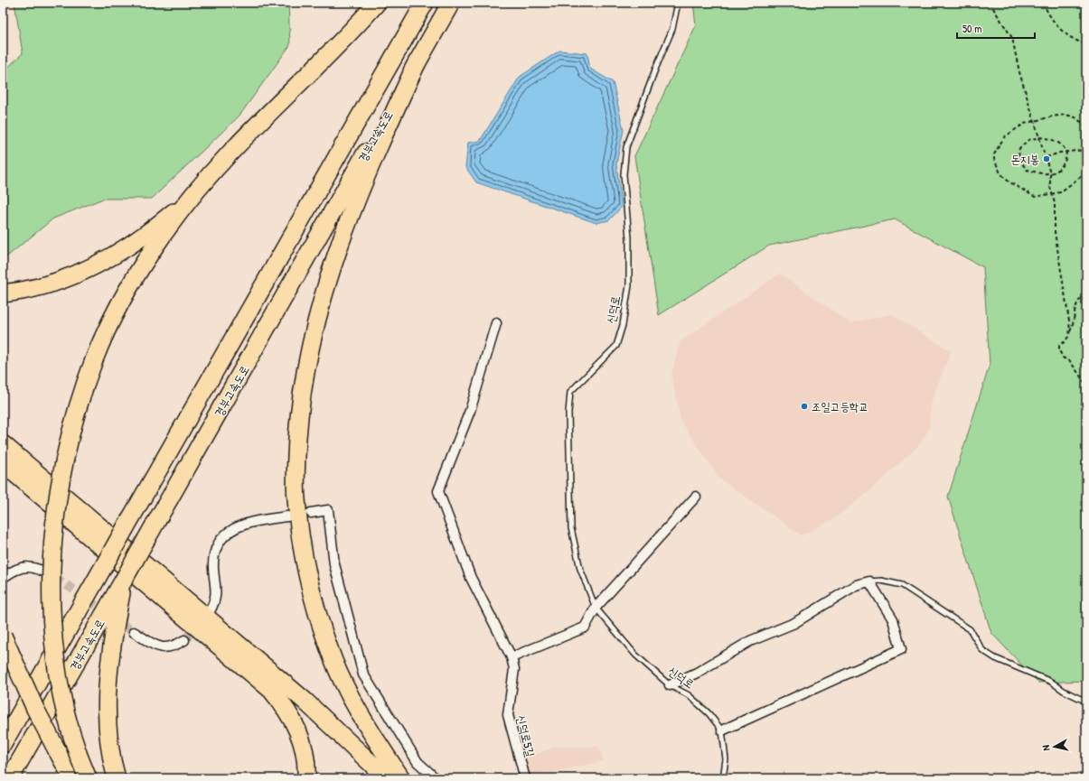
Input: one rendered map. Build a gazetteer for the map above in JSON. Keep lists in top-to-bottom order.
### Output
{
  "streets": {
    "highway": ["경부고속도로"],
    "street": ["신덕로5길"],
    "lane": ["신덕로"]
  },
  "places": ["돈지봉", "조일고등학교"],
  "scale_bar": "50 m",
  "north": "left"
}
